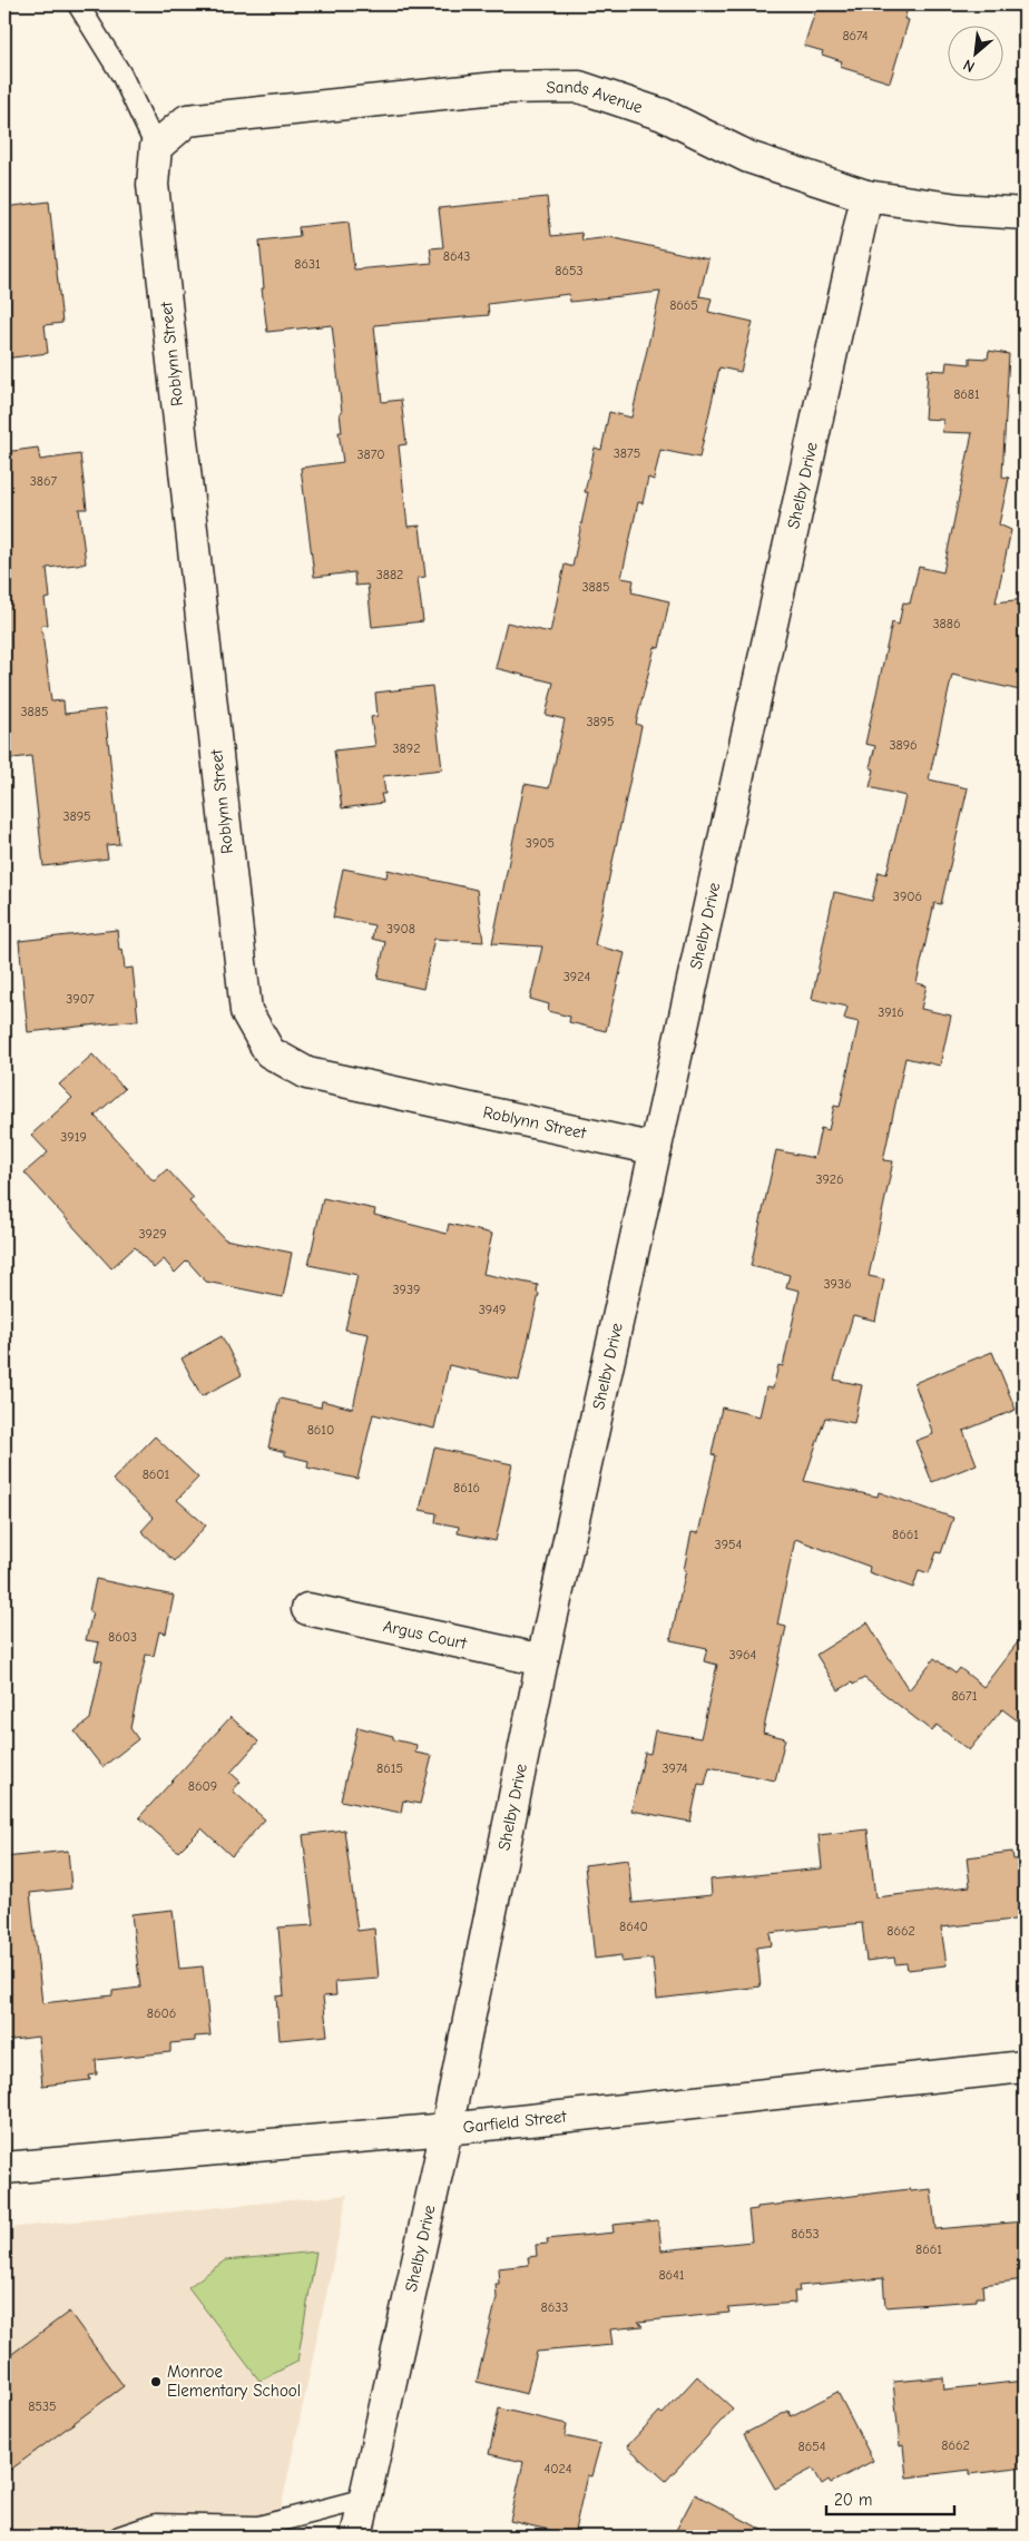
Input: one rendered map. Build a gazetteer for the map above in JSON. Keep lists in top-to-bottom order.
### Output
{
  "streets": {
    "street": [
      "Sands Avenue",
      "Roblynn Street",
      "Shelby Drive",
      "Argus Court",
      "Garfield Street"
    ]
  },
  "crossings": [
    ["Sands Avenue", "Roblynn Street"],
    ["Sands Avenue", "Shelby Drive"],
    ["Roblynn Street", "Shelby Drive"],
    ["Shelby Drive", "Argus Court"],
    ["Shelby Drive", "Garfield Street"]
  ],
  "places": ["Monroe Elementary School"],
  "house_numbers": [
    "8674",
    "8643",
    "8631",
    "8653",
    "8665",
    "8681",
    "3875",
    "3870",
    "3867",
    "3882",
    "3885",
    "3886",
    "3885",
    "3895",
    "3896",
    "3892",
    "3895",
    "3905",
    "3906",
    "3908",
    "3924",
    "3907",
    "3916",
    "3919",
    "3926",
    "3929",
    "3936",
    "3939",
    "3949",
    "8610",
    "8601",
    "8616",
    "8661",
    "3954",
    "8603",
    "3964",
    "8671",
    "8615",
    "3974",
    "8609",
    "8640",
    "8662",
    "8606",
    "8653",
    "8661",
    "8641",
    "8633",
    "8535",
    "8662",
    "8654",
    "4024"
  ],
  "scale_bar": "20 m",
  "north": "bottom left"
}
